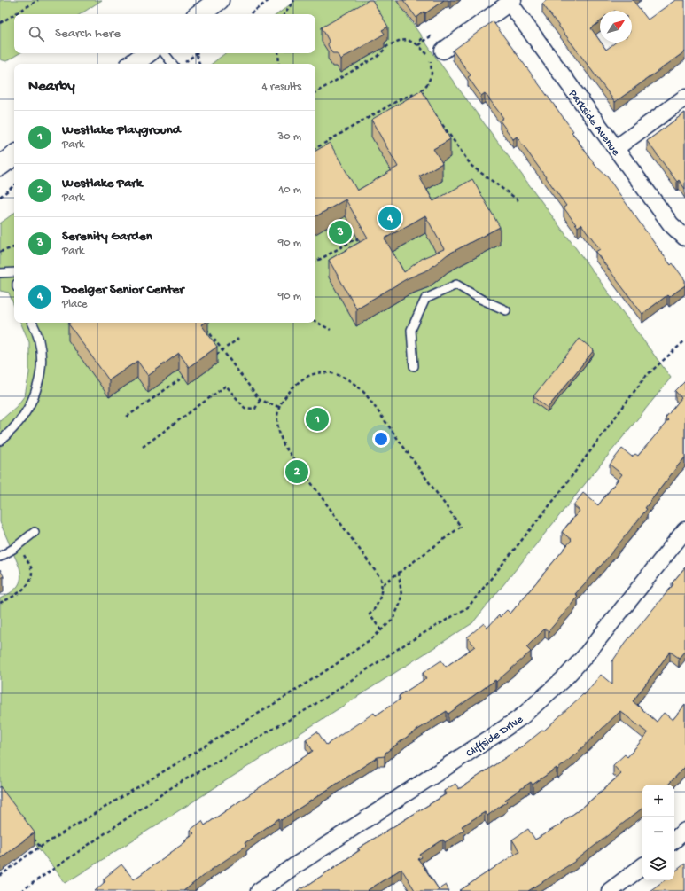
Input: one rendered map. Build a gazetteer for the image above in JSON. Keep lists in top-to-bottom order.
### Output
{
  "streets": {
    "street": ["Parkside Avenue", "Cliffside Drive"]
  },
  "north": "top right",
  "page": {
    "search": "Search here",
    "heading": ["Nearby", "4 results"],
    "list": [
      {
        "mark": "1",
        "name": "Westlake Playground",
        "note": "Park",
        "value": "30 m"
      },
      {
        "mark": "2",
        "name": "Westlake Park",
        "note": "Park",
        "value": "40 m"
      },
      {
        "mark": "3",
        "name": "Serenity Garden",
        "note": "Park",
        "value": "90 m"
      },
      {
        "mark": "4",
        "name": "Doelger Senior Center",
        "note": "Place",
        "value": "90 m"
      }
    ],
    "pins": [
      "4",
      "3",
      "1",
      "2"
    ],
    "map_buttons": ["+", "−"]
  }
}
